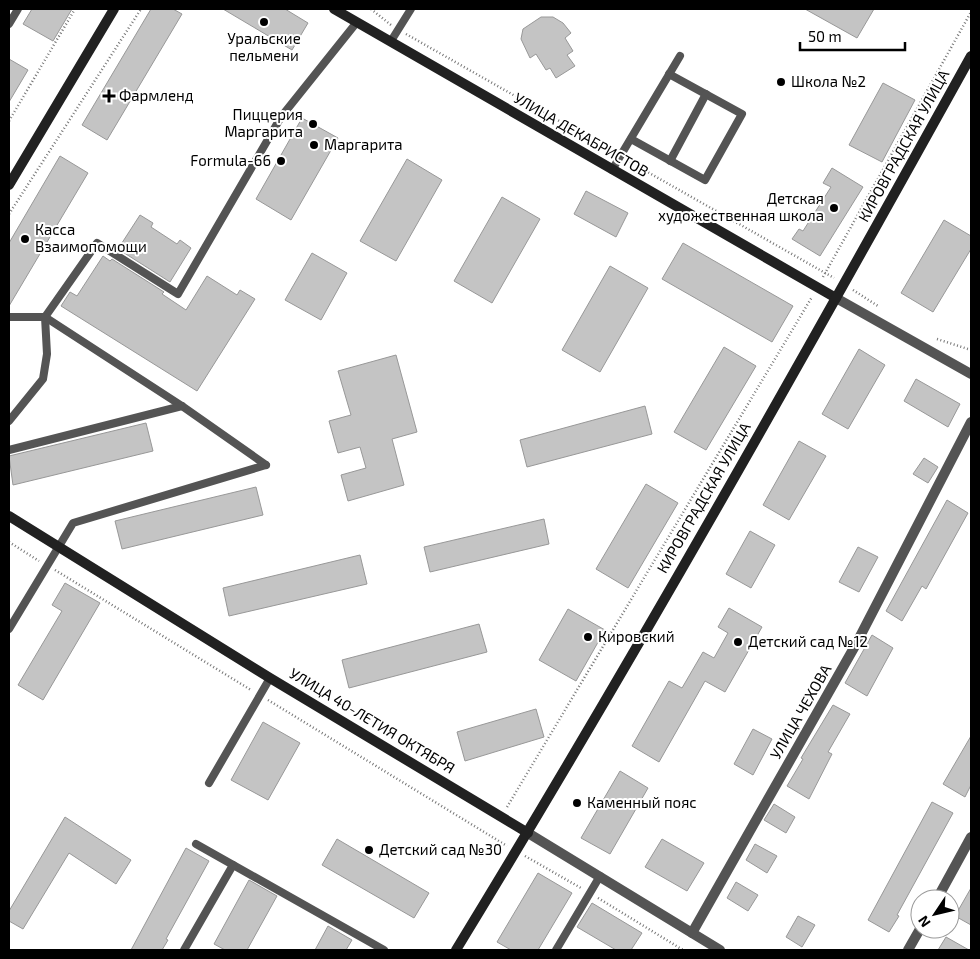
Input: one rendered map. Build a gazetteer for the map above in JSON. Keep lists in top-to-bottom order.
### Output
{
  "streets": {
    "street": [
      "УЛИЦА ДЕКАБРИСТОВ",
      "КИРОВГРАДСКАЯ УЛИЦА",
      "УЛИЦА ЧЕХОВА",
      "УЛИЦА 40-ЛЕТИЯ ОКТЯБРЯ"
    ]
  },
  "crossings": [
    ["УЛИЦА ДЕКАБРИСТОВ", "КИРОВГРАДСКАЯ УЛИЦА"],
    ["КИРОВГРАДСКАЯ УЛИЦА", "УЛИЦА 40-ЛЕТИЯ ОКТЯБРЯ"],
    ["УЛИЦА ЧЕХОВА", "УЛИЦА 40-ЛЕТИЯ ОКТЯБРЯ"]
  ],
  "places": {
    "other": [
      "Уральские пельмени",
      "Школа №2",
      "Пиццерия Маргарита",
      "Маргарита",
      "Formula-66",
      "Детская художественная школа",
      "Касса Взаимопомощи",
      "Кировский",
      "Детский сад №12",
      "Каменный пояс",
      "Детский сад №30"
    ],
    "health": ["Фармленд"]
  },
  "scale_bar": "50 m",
  "north": "bottom left"
}
